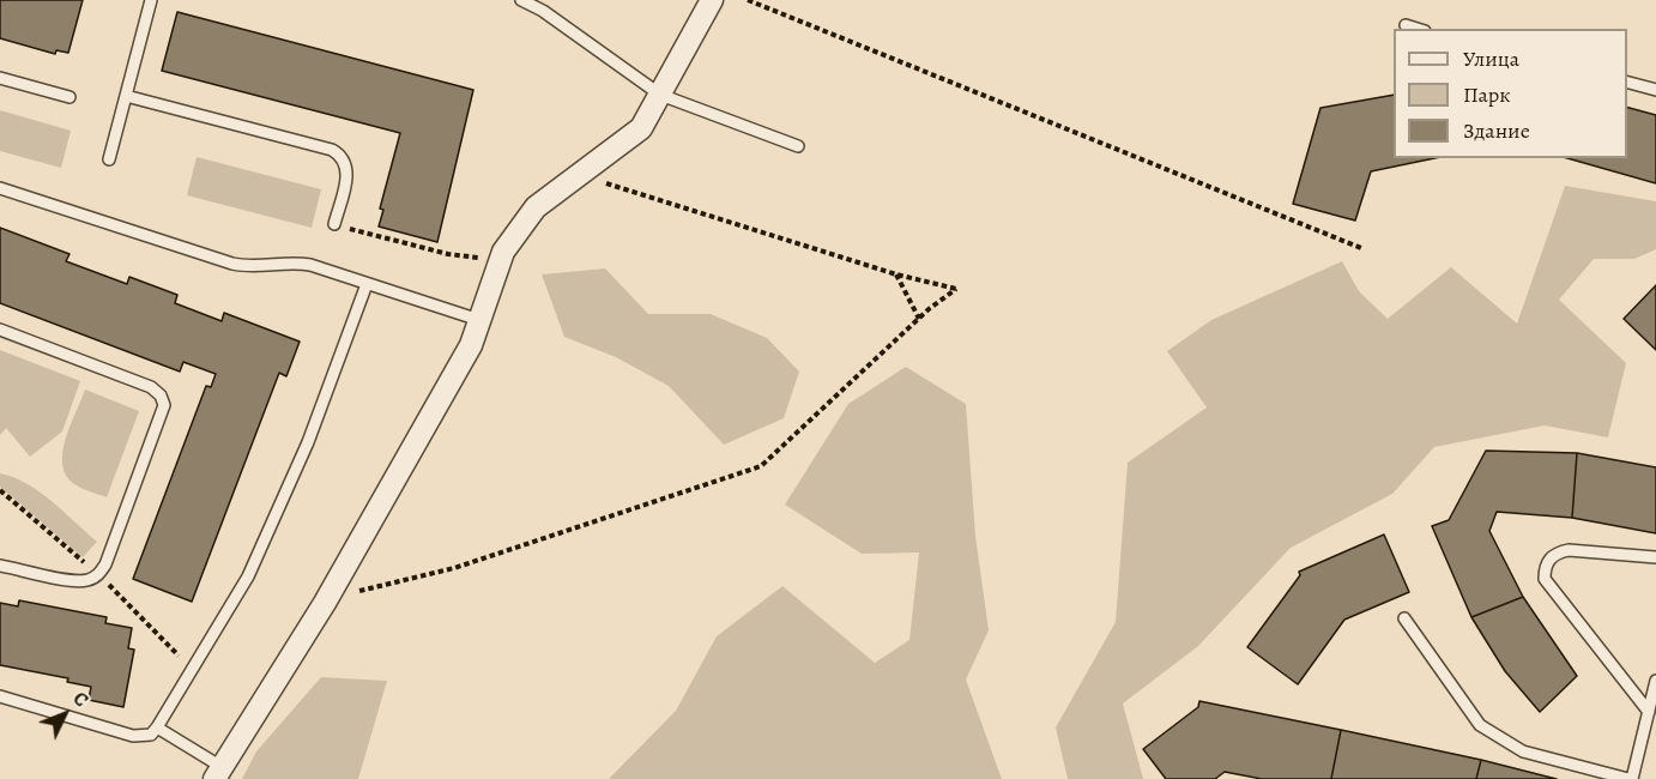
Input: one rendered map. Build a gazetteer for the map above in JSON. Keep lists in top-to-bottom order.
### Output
{
  "legend": ["Улица", "Парк", "Здание"],
  "north": "top right"
}
